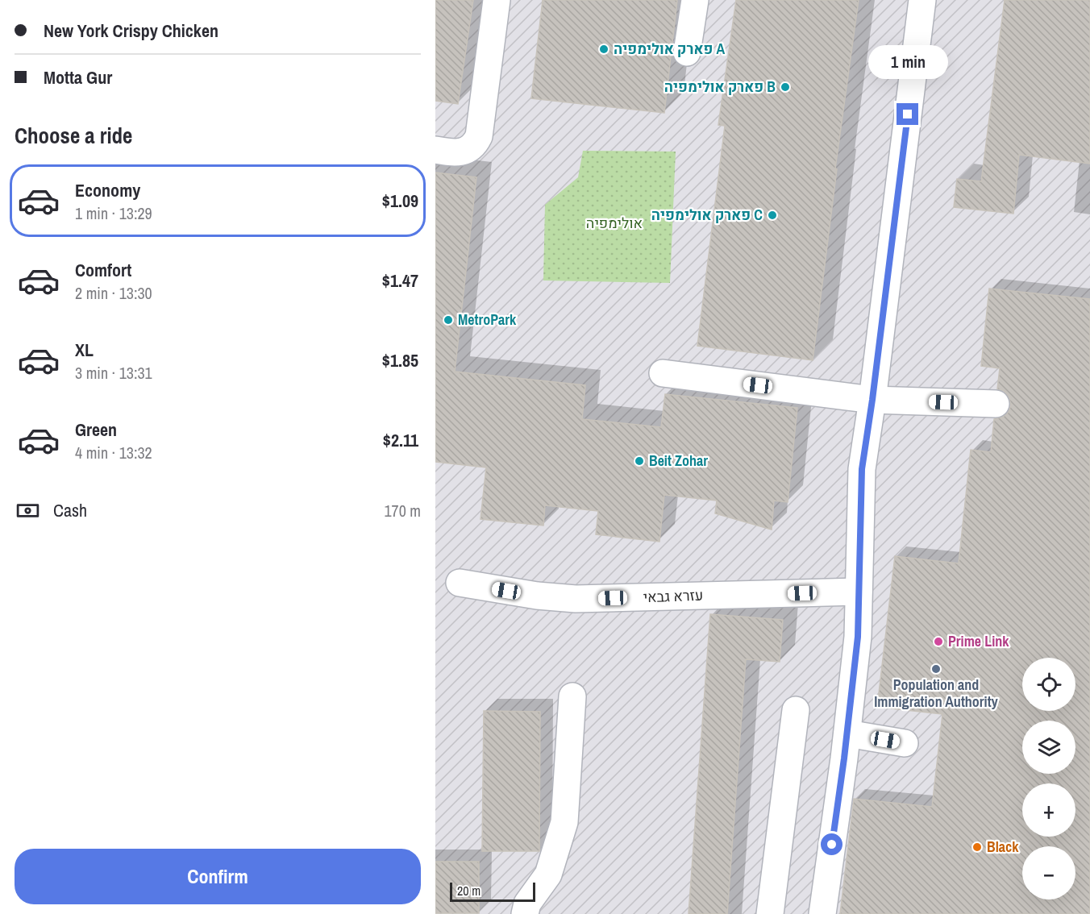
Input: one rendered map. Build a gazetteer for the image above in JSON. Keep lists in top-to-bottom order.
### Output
{
  "streets": {
    "street": ["עזרא גבאי"]
  },
  "parks": ["אולימפיה"],
  "places": [
    "פארק אולימפיה A",
    "פארק אולימפיה B",
    "פארק אולימפיה C",
    "MetroPark",
    "Beit Zohar",
    "Prime Link",
    "Population and Immigration Authority",
    "Black"
  ],
  "scale_bar": "20 m",
  "page": {
    "banner": ["New York Crispy Chicken", "Motta Gur"],
    "bubble": "1 min",
    "heading": "Choose a ride",
    "list": [
      {
        "name": "Economy",
        "note": "1 min · 13:29",
        "value": "$1.09"
      },
      {
        "name": "Comfort",
        "note": "2 min · 13:30",
        "value": "$1.47"
      },
      {
        "name": "XL",
        "note": "3 min · 13:31",
        "value": "$1.85"
      },
      {
        "name": "Green",
        "note": "4 min · 13:32",
        "value": "$2.11"
      }
    ],
    "pay": ["Cash", "170 m"],
    "map_buttons": ["+", "−"],
    "buttons": "Confirm",
    "scale": "20 m"
  }
}
